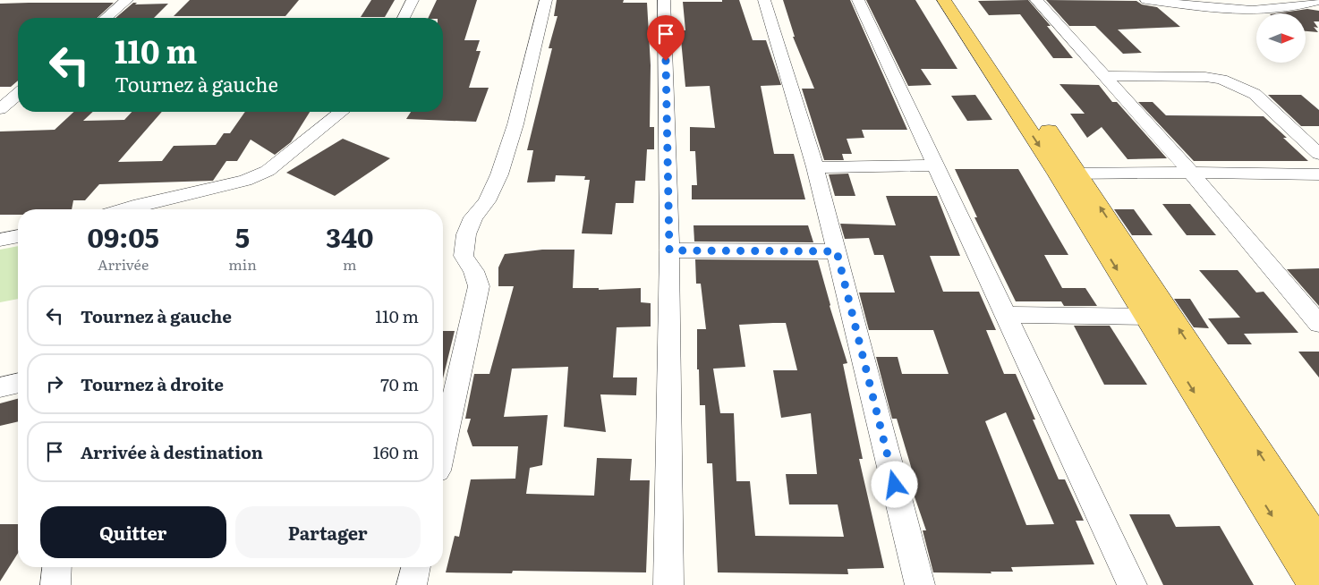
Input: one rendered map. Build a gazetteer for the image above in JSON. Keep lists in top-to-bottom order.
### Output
{
  "north": "right",
  "page": {
    "turn": ["110 m", "Tournez à gauche"],
    "eta": [
      "09:05",
      "Arrivée",
      "5",
      "min",
      "340",
      "m"
    ],
    "list": [
      {
        "name": "Tournez à gauche",
        "value": "110 m"
      },
      {
        "name": "Tournez à droite",
        "value": "70 m"
      },
      {
        "name": "Arrivée à destination",
        "value": "160 m"
      }
    ],
    "buttons": ["Quitter", "Partager"]
  }
}
